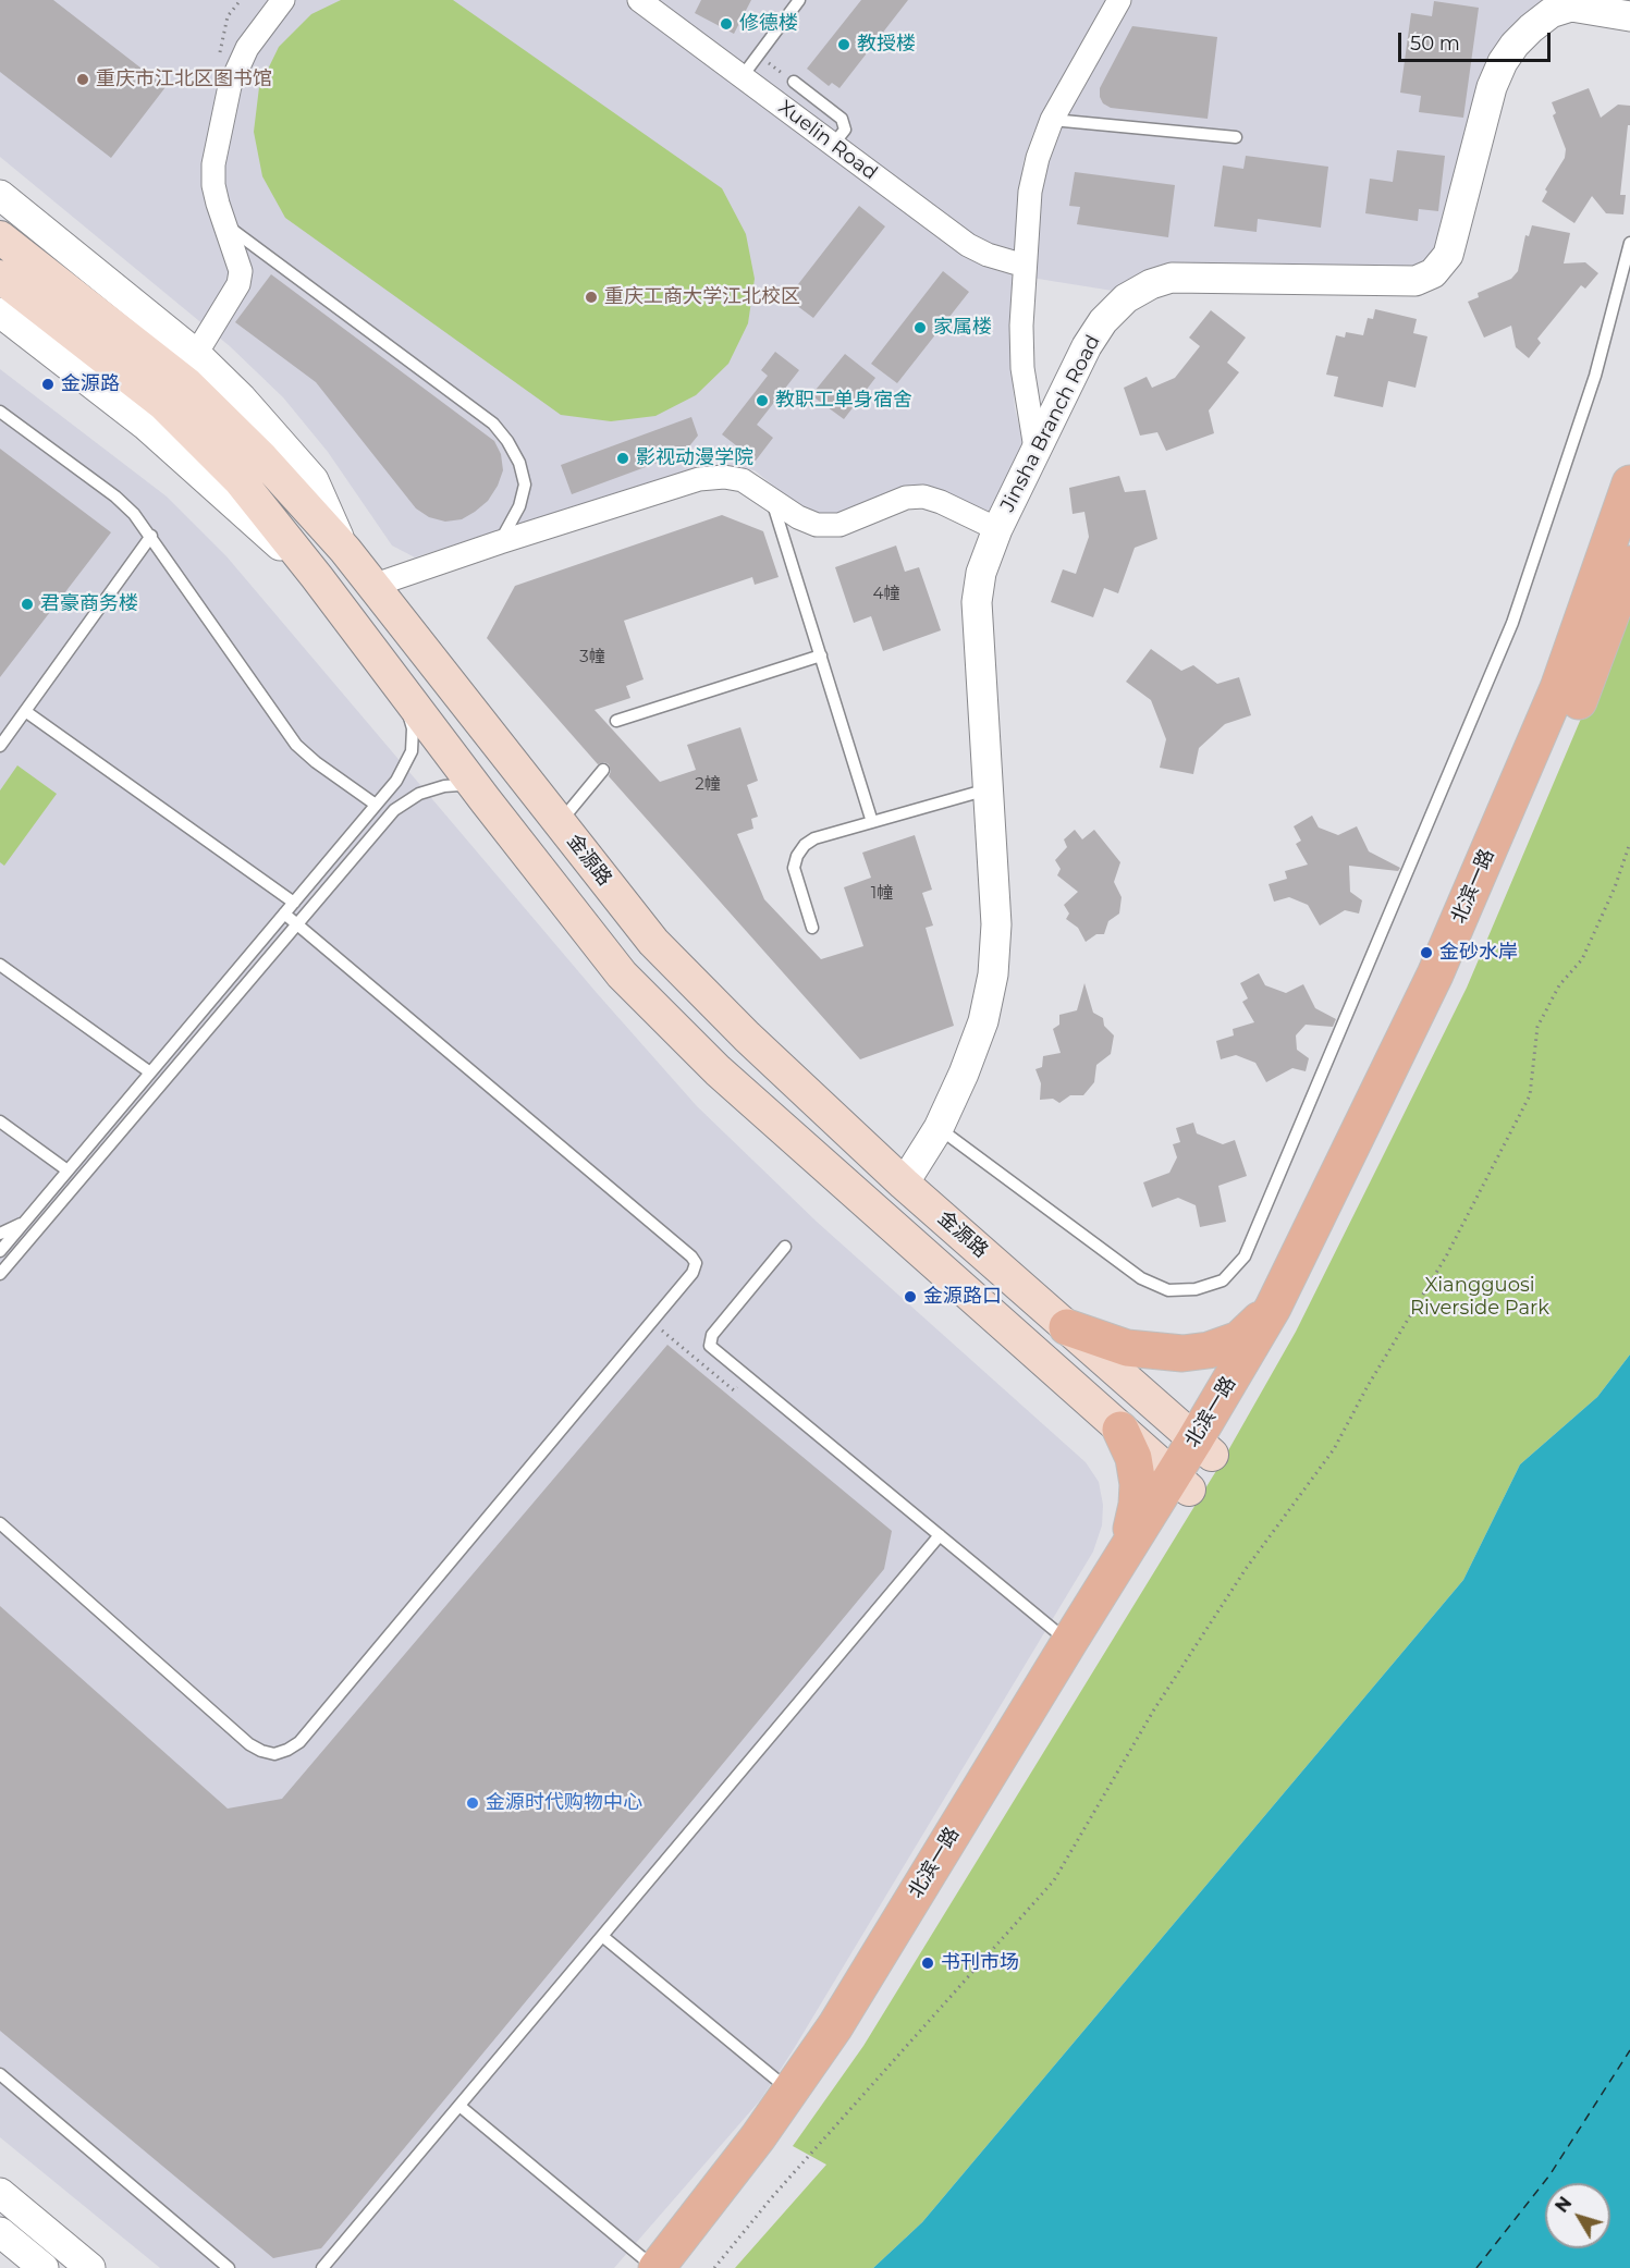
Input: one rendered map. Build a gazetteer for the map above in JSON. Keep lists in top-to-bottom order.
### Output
{
  "streets": {
    "main road": ["金源路", "北滨一路"],
    "street": ["Xuelin Road", "Jinsha Branch Road"]
  },
  "crossings": [
    ["Jinsha Branch Road", "金源路"],
    ["金源路", "北滨一路"]
  ],
  "parks": ["Xiangguosi Riverside Park"],
  "places": [
    "修德楼",
    "教授楼",
    "重庆市江北区图书馆",
    "重庆工商大学江北校区",
    "家属楼",
    "金源路",
    "教职工单身宿舍",
    "影视动漫学院",
    "君豪商务楼",
    "金砂水岸",
    "金源路口",
    "金源时代购物中心",
    "书刊市场"
  ],
  "house_numbers": [
    "4幢",
    "3幢",
    "2幢",
    "1幢"
  ],
  "scale_bar": "50 m",
  "north": "top left"
}
